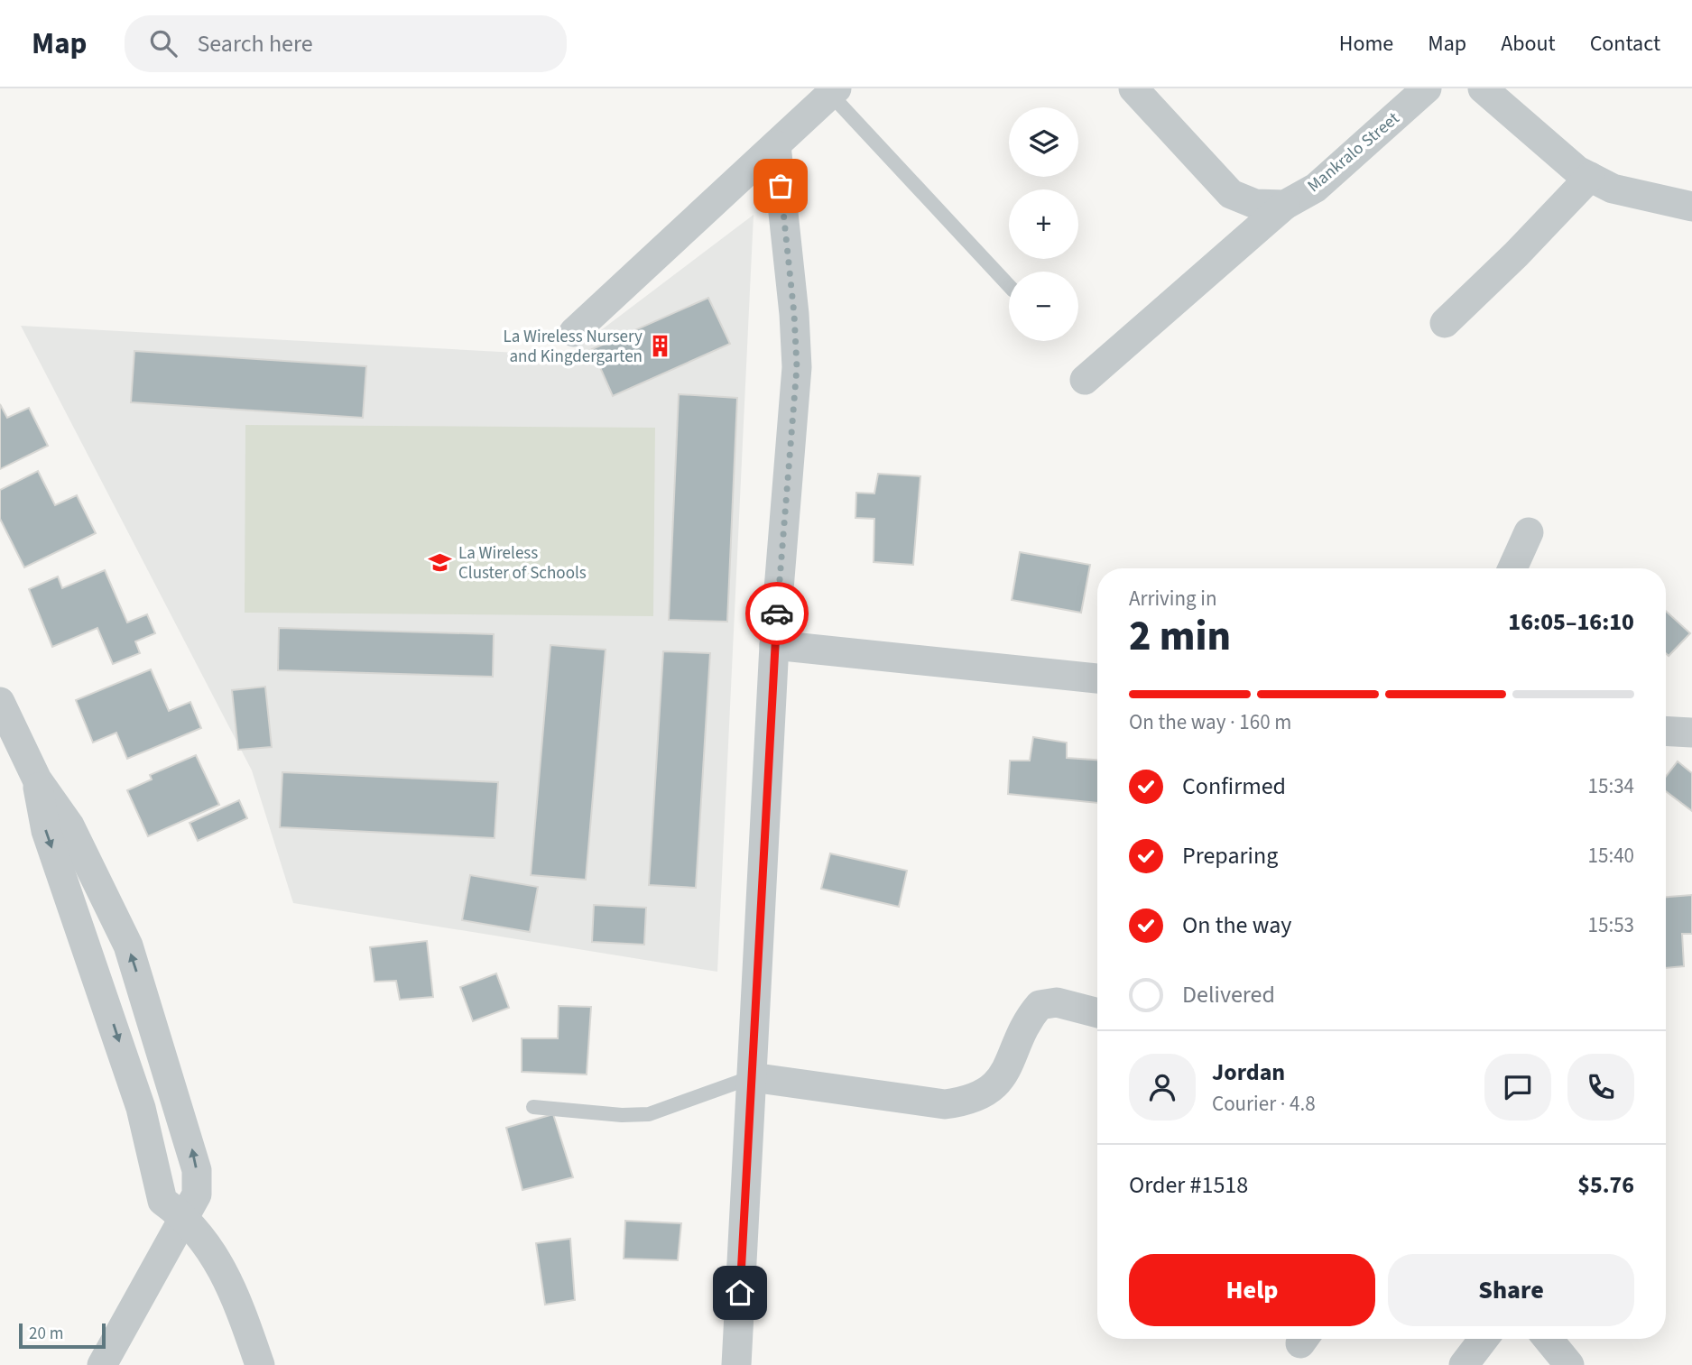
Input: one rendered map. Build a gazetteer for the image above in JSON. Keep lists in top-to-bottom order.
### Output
{
  "streets": {
    "street": ["Mankralo Street"]
  },
  "places": {
    "building": ["La Wireless Nursery and Kingdergarten"],
    "school or university": ["La Wireless Cluster of Schools"]
  },
  "scale_bar": "20 m",
  "page": {
    "header": "Map",
    "search": "Search here",
    "nav": [
      "Home",
      "Map",
      "About",
      "Contact"
    ],
    "map_buttons": ["+", "−"],
    "heading": ["2 min", "Arriving in", "16:05–16:10"],
    "panel": [
      "Jordan",
      "Courier · 4.8",
      "Order #1518",
      "$5.76"
    ],
    "bar": "On the way · 160 m",
    "list": [
      ["Confirmed", "15:34"],
      ["Preparing", "15:40"],
      ["On the way", "15:53"],
      "Delivered"
    ],
    "buttons": ["Help", "Share"],
    "scale": "20 m"
  }
}
